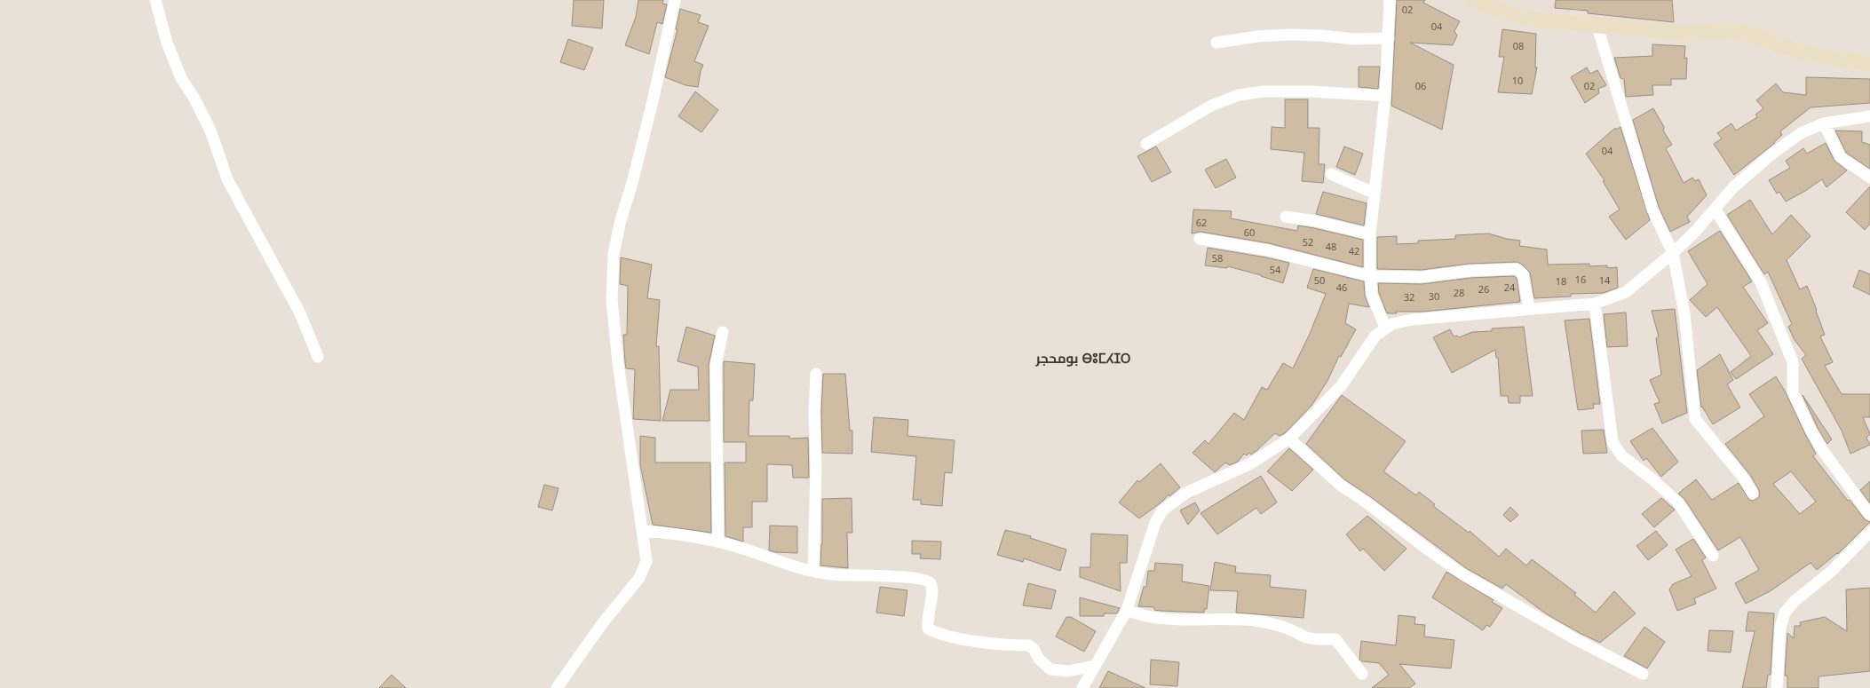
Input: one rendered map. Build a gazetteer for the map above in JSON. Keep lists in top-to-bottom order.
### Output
{
  "districts": ["بومحجر ⴱⵓⵎⵃⵊⵔ"],
  "house_numbers": [
    "02",
    "04",
    "08",
    "10",
    "06",
    "02",
    "04",
    "62",
    "60",
    "52",
    "48",
    "42",
    "58",
    "54",
    "16",
    "50",
    "14",
    "18",
    "46",
    "24",
    "26",
    "28",
    "30",
    "32"
  ]
}
